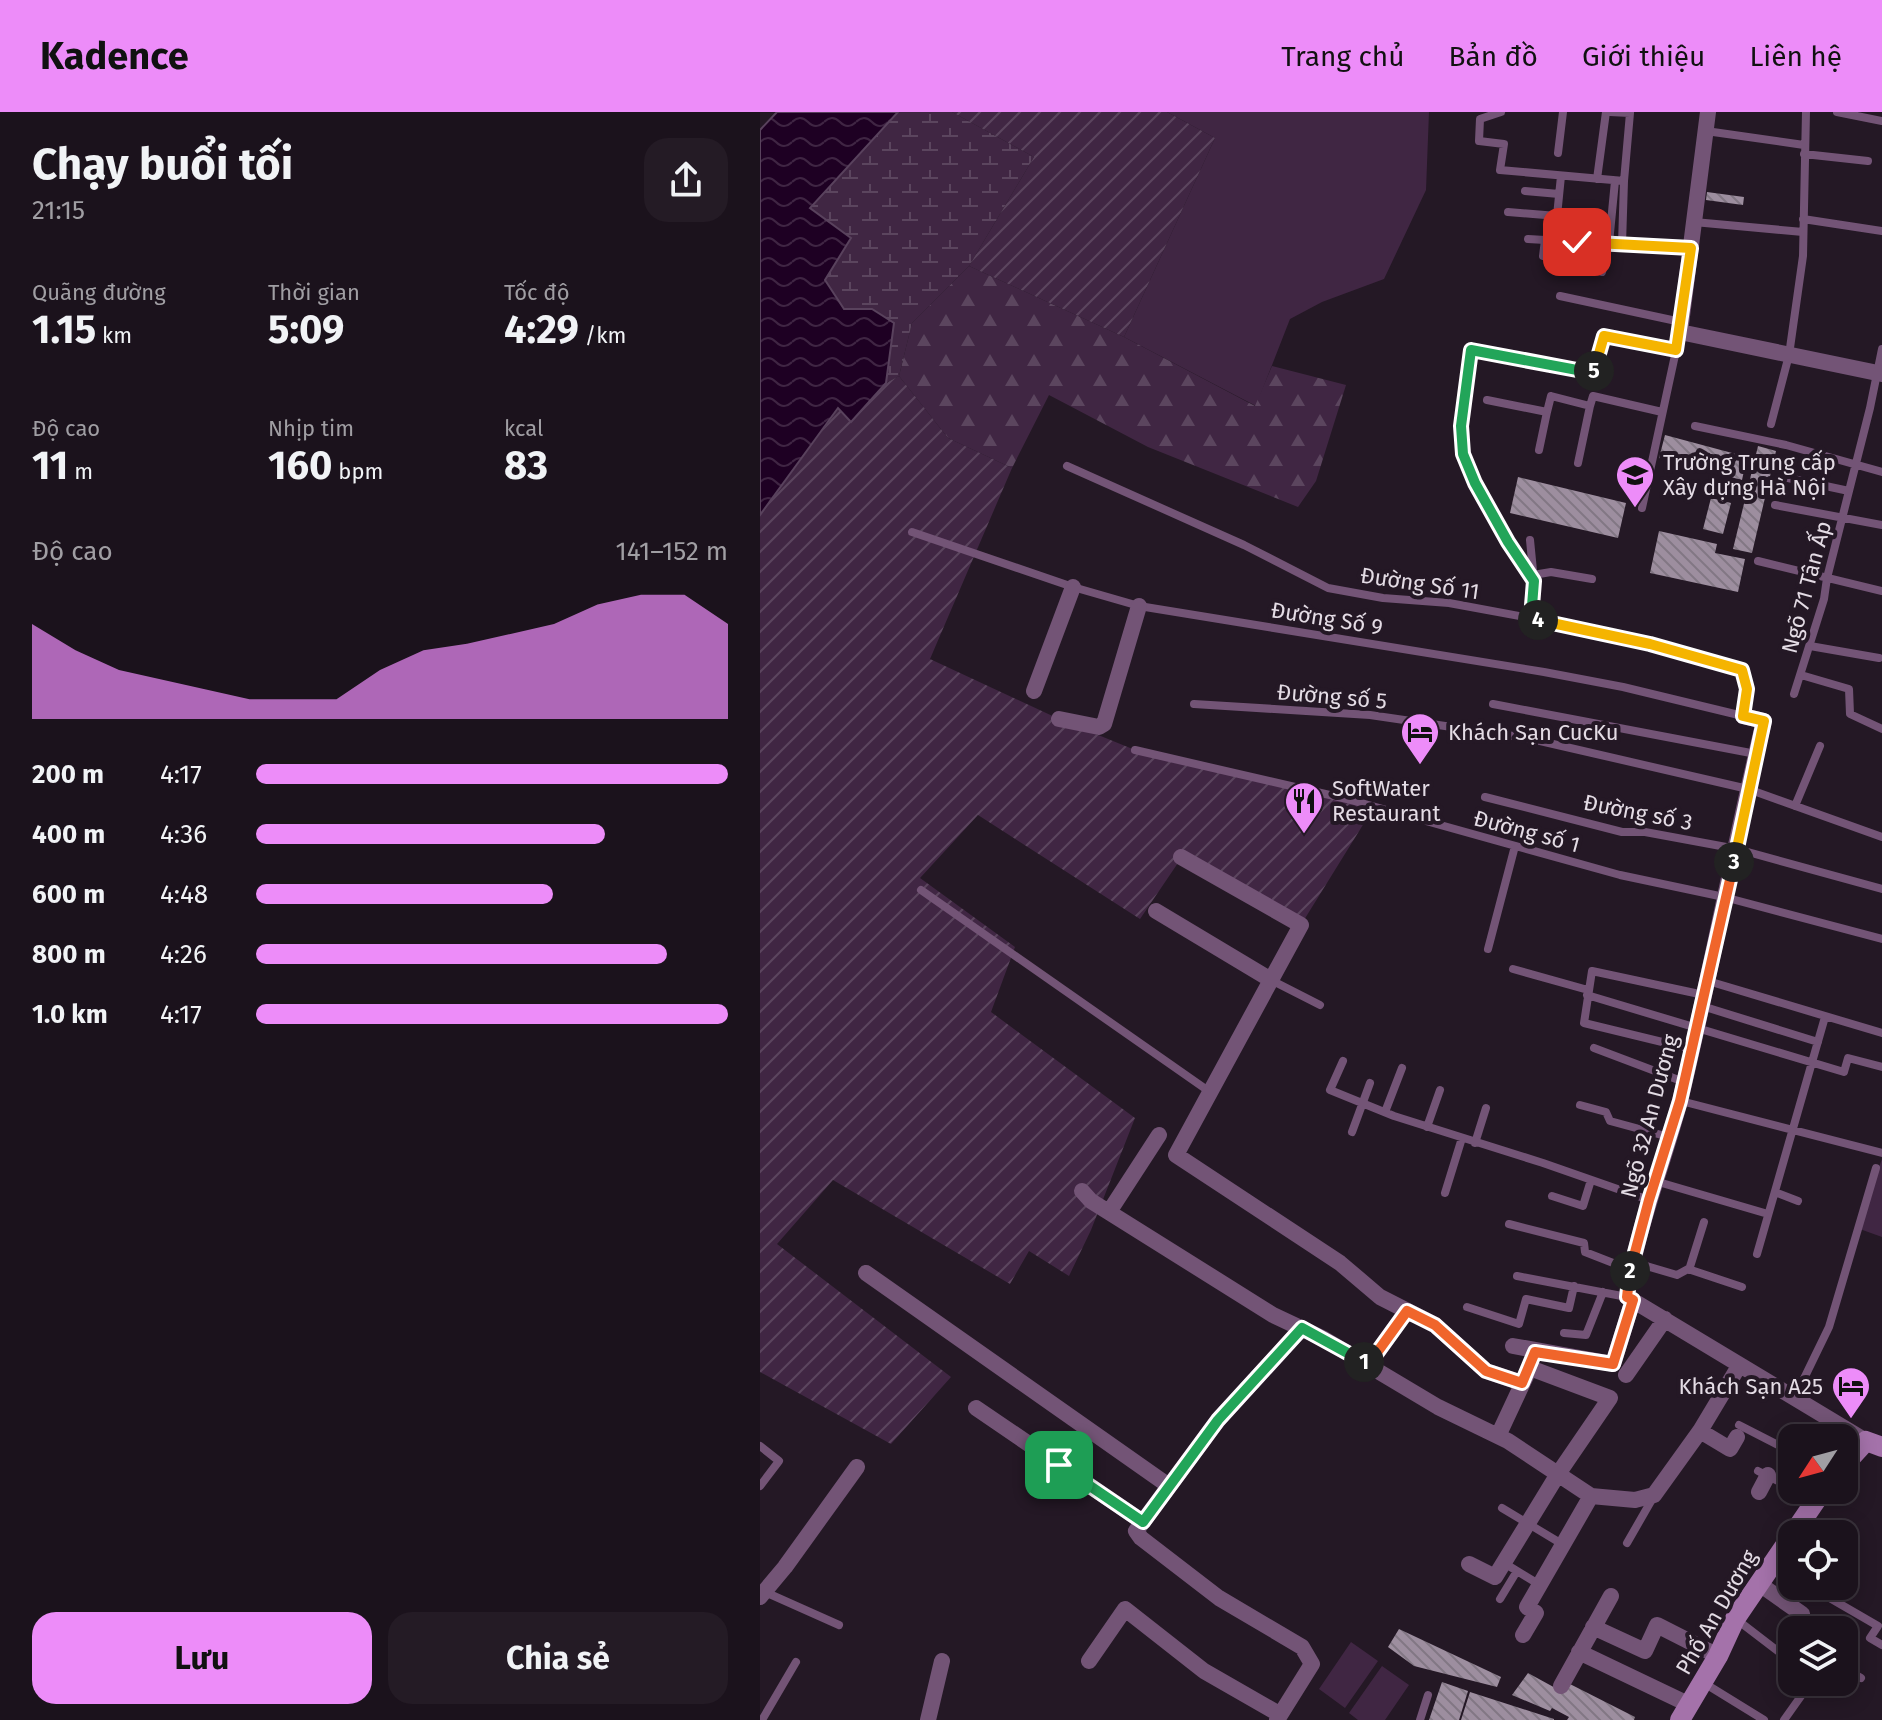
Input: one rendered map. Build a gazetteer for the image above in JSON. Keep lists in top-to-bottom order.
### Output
{
  "streets": {
    "street": ["Ngõ 32 An Dương", "Phố An Dương"],
    "lane": [
      "Đường Số 11",
      "Ngõ 71 Tân Ấp",
      "Đường Số 9",
      "Đường số 5",
      "Đường số 3",
      "Đường số 1"
    ]
  },
  "crossings": [
    ["Đường Số 11", "Đường Số 9"],
    ["Đường Số 11", "Ngõ 32 An Dương"],
    ["Đường Số 9", "Ngõ 32 An Dương"],
    ["Đường số 5", "Ngõ 32 An Dương"],
    ["Đường số 3", "Ngõ 32 An Dương"],
    ["Đường số 1", "Ngõ 32 An Dương"]
  ],
  "places": {
    "school or university": ["Trường Trung cấp Xây dựng Hà Nội"],
    "hotel": ["Khách Sạn CucKu", "Khách Sạn A25"],
    "restaurant": ["SoftWater Restaurant"]
  },
  "north": "bottom left",
  "page": {
    "header": "Kadence",
    "nav": [
      "Trang chủ",
      "Bản đồ",
      "Giới thiệu",
      "Liên hệ"
    ],
    "heading": ["Chạy buổi tối", "21:15"],
    "stats": [
      ["Quãng đường", "1.15 km"],
      ["Thời gian", "5:09"],
      ["Tốc độ", "4:29 /km"],
      ["Độ cao", "11 m"],
      ["Nhịp tim", "160 bpm"],
      ["kcal", "83"]
    ],
    "pins": [
      "5",
      "4",
      "3",
      "2",
      "1"
    ],
    "chart": ["Độ cao", "141–152 m"],
    "list": [
      {
        "name": "200 m",
        "note": "4:17"
      },
      {
        "name": "400 m",
        "note": "4:36"
      },
      {
        "name": "600 m",
        "note": "4:48"
      },
      {
        "name": "800 m",
        "note": "4:26"
      },
      {
        "name": "1.0 km",
        "note": "4:17"
      }
    ],
    "buttons": ["Lưu", "Chia sẻ"]
  }
}
